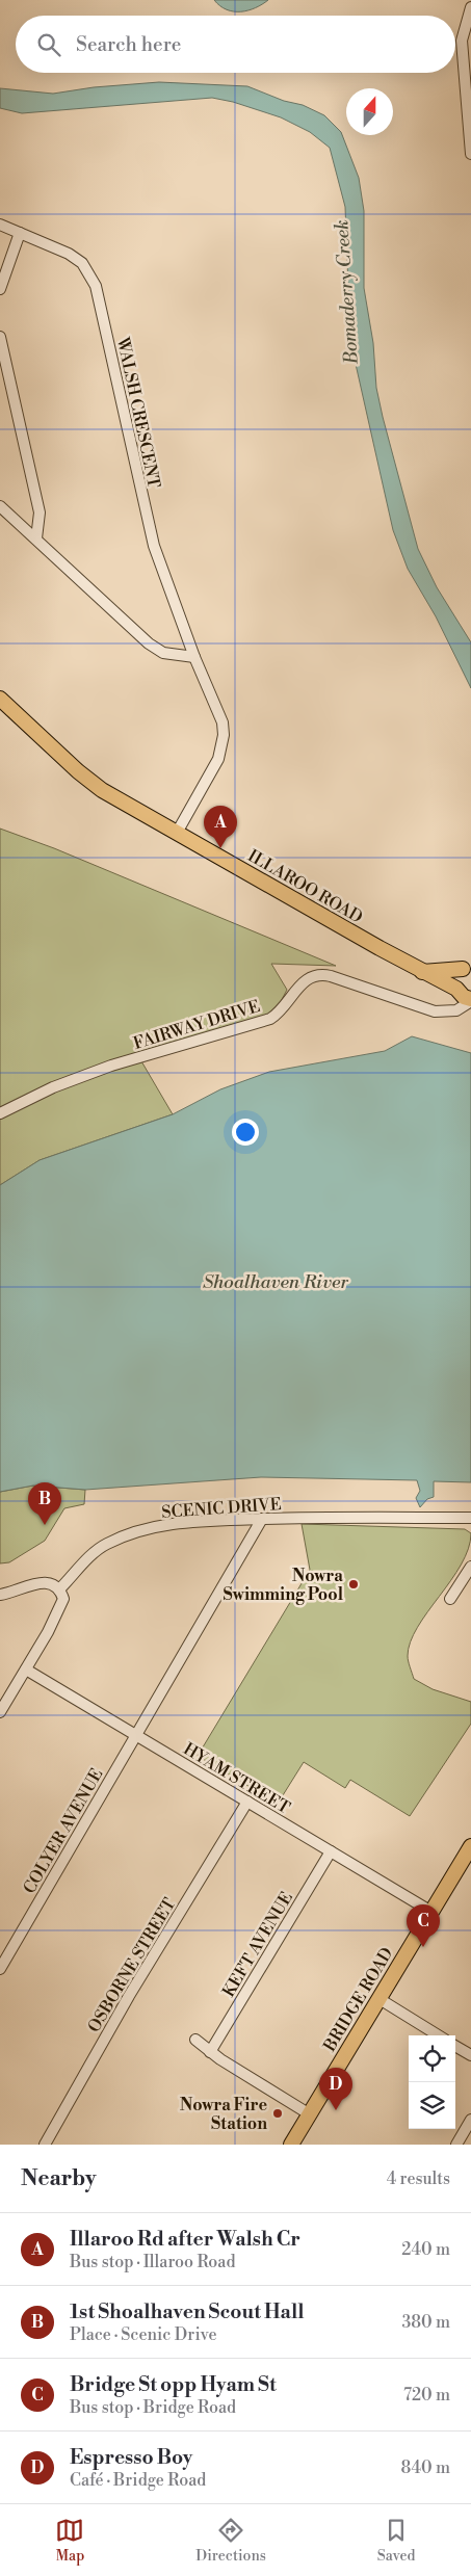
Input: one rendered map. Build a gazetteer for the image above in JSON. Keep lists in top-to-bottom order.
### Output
{
  "streets": {
    "main road": ["ILLAROO ROAD", "BRIDGE ROAD"],
    "street": [
      "WALSH CRESCENT",
      "FAIRWAY DRIVE",
      "SCENIC DRIVE",
      "HYAM STREET",
      "COLYER AVENUE",
      "KEFT AVENUE",
      "OSBORNE STREET"
    ]
  },
  "crossings": [
    ["WALSH CRESCENT", "ILLAROO ROAD"],
    ["ILLAROO ROAD", "FAIRWAY DRIVE"],
    ["SCENIC DRIVE", "COLYER AVENUE"],
    ["HYAM STREET", "COLYER AVENUE"],
    ["HYAM STREET", "KEFT AVENUE"],
    ["HYAM STREET", "OSBORNE STREET"],
    ["HYAM STREET", "BRIDGE ROAD"]
  ],
  "water": ["Bomaderry Creek", "Shoalhaven River"],
  "places": ["Nowra Swimming Pool", "Nowra Fire Station"],
  "north": "top",
  "page": {
    "search": "Search here",
    "pins": [
      "A",
      "B",
      "C",
      "D"
    ],
    "heading": ["Nearby", "4 results"],
    "list": [
      {
        "mark": "A",
        "name": "Illaroo Rd after Walsh Cr",
        "note": "Bus stop · Illaroo Road",
        "value": "240 m"
      },
      {
        "mark": "B",
        "name": "1st Shoalhaven Scout Hall",
        "note": "Place · Scenic Drive",
        "value": "380 m"
      },
      {
        "mark": "C",
        "name": "Bridge St opp Hyam St",
        "note": "Bus stop · Bridge Road",
        "value": "720 m"
      },
      {
        "mark": "D",
        "name": "Espresso Boy",
        "note": "Café · Bridge Road",
        "value": "840 m"
      }
    ],
    "nav": ["Map", "Directions", "Saved"]
  }
}
